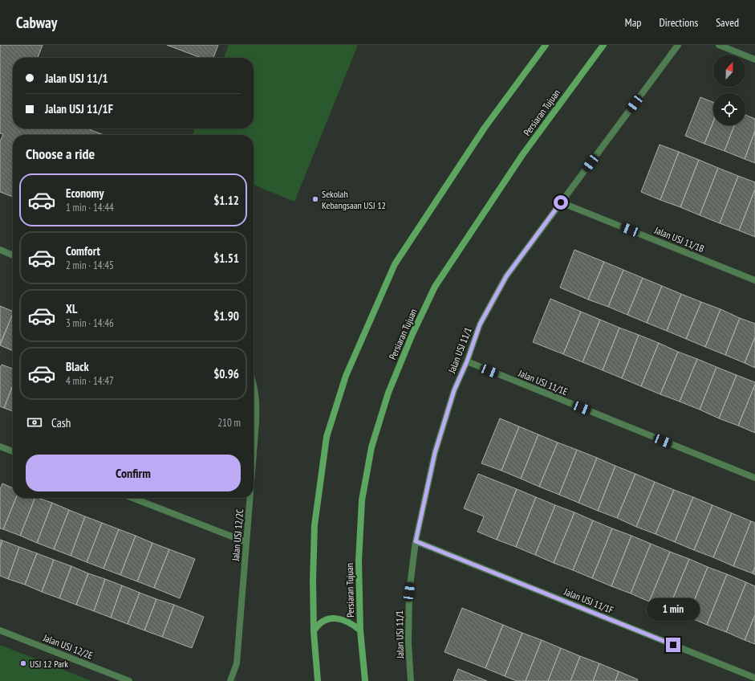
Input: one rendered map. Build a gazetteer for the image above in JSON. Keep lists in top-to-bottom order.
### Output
{
  "streets": {
    "main road": ["Persiaran Tujuan"],
    "street": [
      "Jalan USJ 11/1B",
      "Jalan USJ 11/1",
      "Jalan USJ 11/1E",
      "Jalan USJ 12/2C",
      "Jalan USJ 11/1F",
      "Jalan USJ 12/2E"
    ]
  },
  "crossings": [
    ["Jalan USJ 11/1B", "Jalan USJ 11/1"],
    ["Jalan USJ 11/1", "Jalan USJ 11/1E"],
    ["Jalan USJ 11/1", "Jalan USJ 11/1F"]
  ],
  "places": ["Sekolah Kebangsaan USJ 12", "USJ 12 Park"],
  "north": "top",
  "page": {
    "header": "Cabway",
    "nav": ["Map", "Directions", "Saved"],
    "banner": ["Jalan USJ 11/1", "Jalan USJ 11/1F"],
    "heading": "Choose a ride",
    "list": [
      {
        "name": "Economy",
        "note": "1 min · 14:44",
        "value": "$1.12"
      },
      {
        "name": "Comfort",
        "note": "2 min · 14:45",
        "value": "$1.51"
      },
      {
        "name": "XL",
        "note": "3 min · 14:46",
        "value": "$1.90"
      },
      {
        "name": "Black",
        "note": "4 min · 14:47",
        "value": "$0.96"
      }
    ],
    "pay": ["Cash", "210 m"],
    "buttons": "Confirm",
    "bubble": "1 min"
  }
}
